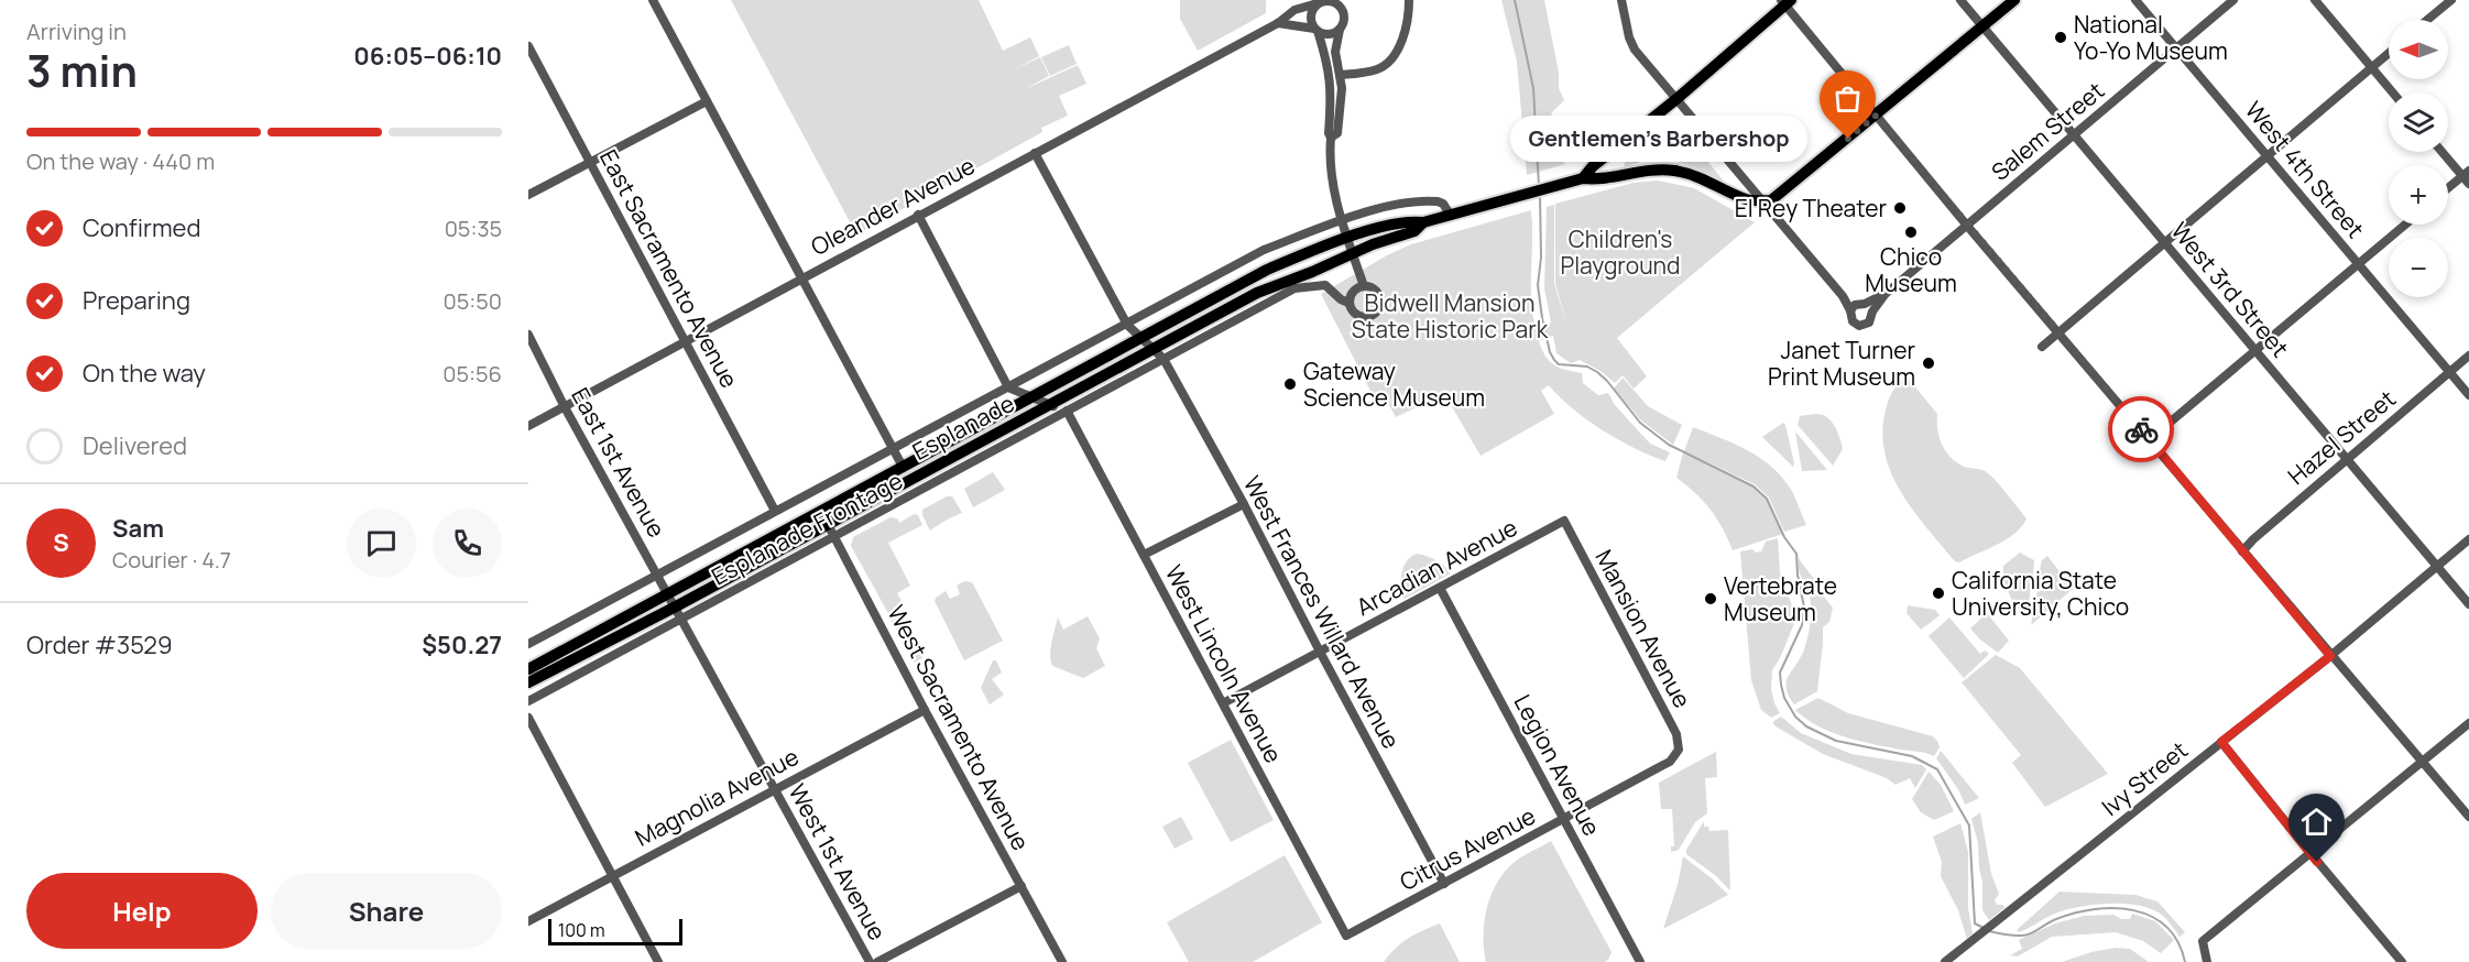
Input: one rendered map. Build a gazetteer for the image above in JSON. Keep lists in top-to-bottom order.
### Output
{
  "streets": {
    "main road": ["Esplanade"],
    "street": [
      "Salem Street",
      "West 4th Street",
      "Oleander Avenue",
      "East Sacramento Avenue",
      "West 3rd Street",
      "Hazel Street",
      "East 1st Avenue",
      "Esplanade Frontage",
      "Arcadian Avenue",
      "West Frances Willard Avenue",
      "Mansion Avenue",
      "West Lincoln Avenue",
      "West Sacramento Avenue",
      "Legion Avenue",
      "Ivy Street",
      "Magnolia Avenue",
      "Citrus Avenue",
      "West 1st Avenue"
    ]
  },
  "crossings": [
    ["Salem Street", "West 4th Street"],
    ["Salem Street", "West 3rd Street"],
    ["West 4th Street", "Hazel Street"],
    ["Oleander Avenue", "East Sacramento Avenue"],
    ["Oleander Avenue", "East 1st Avenue"],
    ["Oleander Avenue", "West Frances Willard Avenue"],
    ["East Sacramento Avenue", "Esplanade Frontage"],
    ["West 3rd Street", "Hazel Street"],
    ["West 3rd Street", "Ivy Street"],
    ["Esplanade", "East 1st Avenue"],
    ["Esplanade", "Esplanade Frontage"],
    ["Esplanade", "West Frances Willard Avenue"],
    ["Esplanade", "West Sacramento Avenue"],
    ["Esplanade", "West 1st Avenue"],
    ["East 1st Avenue", "Esplanade Frontage"],
    ["East 1st Avenue", "West 1st Avenue"],
    ["Esplanade Frontage", "West Frances Willard Avenue"],
    ["Esplanade Frontage", "West Lincoln Avenue"],
    ["Esplanade Frontage", "West Sacramento Avenue"],
    ["Esplanade Frontage", "West 1st Avenue"],
    ["Arcadian Avenue", "West Frances Willard Avenue"],
    ["Arcadian Avenue", "Mansion Avenue"],
    ["Arcadian Avenue", "West Lincoln Avenue"],
    ["Arcadian Avenue", "Legion Avenue"],
    ["West Frances Willard Avenue", "Citrus Avenue"],
    ["Mansion Avenue", "Citrus Avenue"],
    ["West Lincoln Avenue", "Citrus Avenue"],
    ["West Sacramento Avenue", "Magnolia Avenue"],
    ["Legion Avenue", "Citrus Avenue"],
    ["Magnolia Avenue", "West 1st Avenue"]
  ],
  "parks": ["Children's Playground", "Bidwell Mansion State Historic Park"],
  "places": [
    "National Yo-Yo Museum",
    "Gentlemen's Barbershop",
    "El Rey Theater",
    "Chico Museum",
    "Janet Turner Print Museum",
    "Gateway Science Museum",
    "California State University, Chico",
    "Vertebrate Museum"
  ],
  "scale_bar": "100 m",
  "north": "left",
  "page": {
    "heading": ["3 min", "Arriving in", "06:05–06:10"],
    "panel": [
      "Sam",
      "Courier · 4.7",
      "Order #3529",
      "$50.27"
    ],
    "map_buttons": ["+", "−"],
    "bar": "On the way · 440 m",
    "bubble": "Gentlemen's Barbershop",
    "list": [
      ["Confirmed", "05:35"],
      ["Preparing", "05:50"],
      ["On the way", "05:56"],
      "Delivered"
    ],
    "round": "S",
    "buttons": ["Help", "Share"],
    "scale": "100 m"
  }
}
